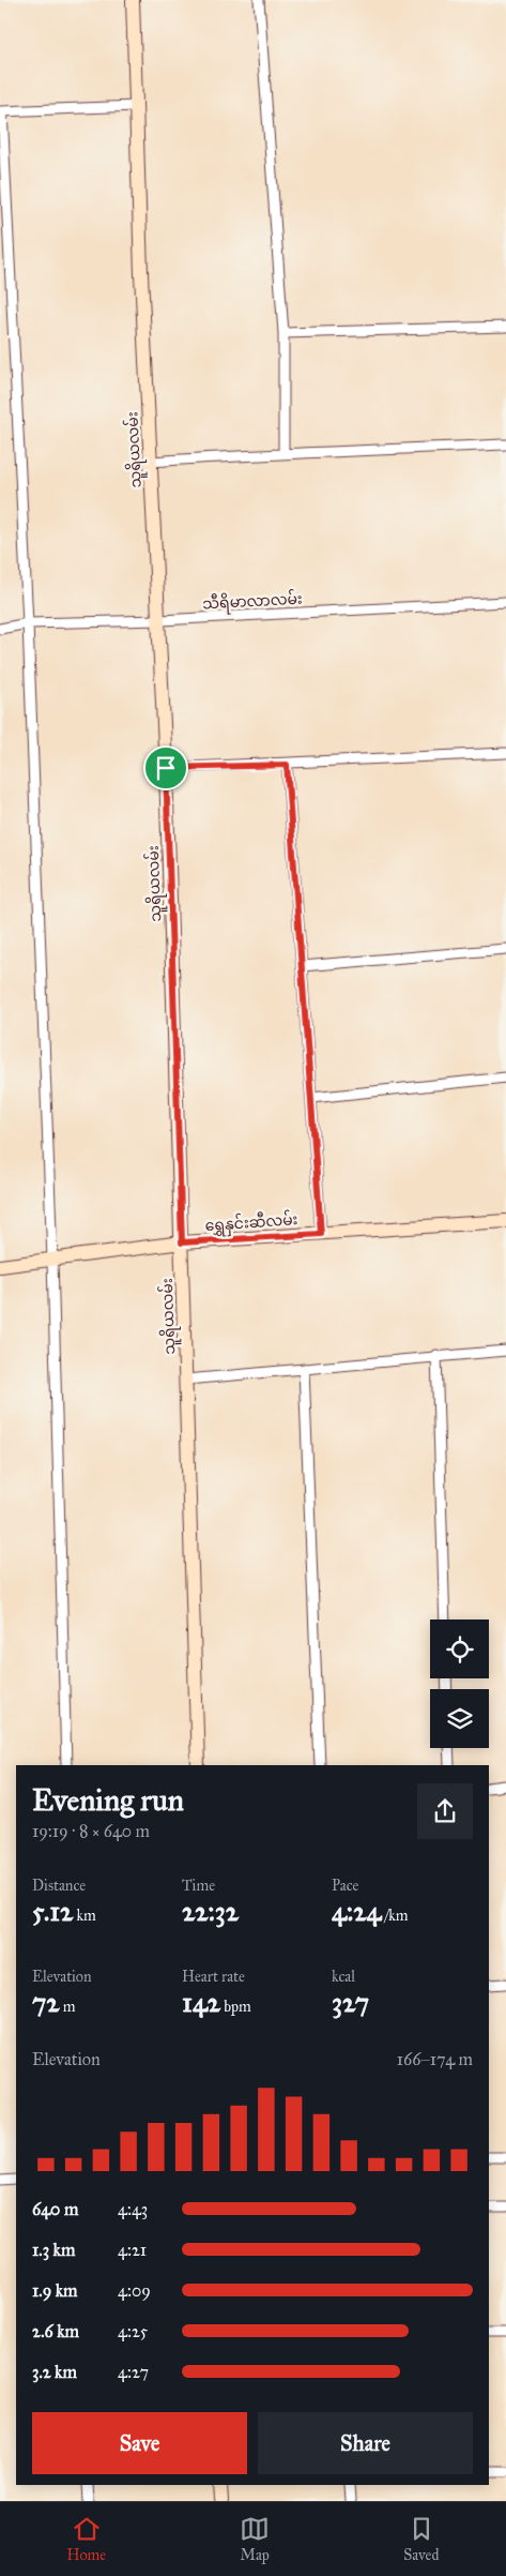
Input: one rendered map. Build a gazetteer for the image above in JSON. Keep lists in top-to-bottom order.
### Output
{
  "streets": {
    "street": ["သူရိယလမ်း", "သီရိမာလာလမ်း", "ရွှေနှင်းဆီလမ်း"]
  },
  "crossings": [
    ["သူရိယလမ်း", "သီရိမာလာလမ်း"],
    ["သူရိယလမ်း", "ရွှေနှင်းဆီလမ်း"]
  ],
  "page": {
    "heading": ["Evening run", "19:19 · 8 × 640 m"],
    "stats": [
      ["Distance", "5.12 km"],
      ["Time", "22:32"],
      ["Pace", "4:24 /km"],
      ["Elevation", "72 m"],
      ["Heart rate", "142 bpm"],
      ["kcal", "327"]
    ],
    "chart": ["Elevation", "166–174 m"],
    "list": [
      {
        "name": "640 m",
        "note": "4:43"
      },
      {
        "name": "1.3 km",
        "note": "4:21"
      },
      {
        "name": "1.9 km",
        "note": "4:09"
      },
      {
        "name": "2.6 km",
        "note": "4:25"
      },
      {
        "name": "3.2 km",
        "note": "4:27"
      }
    ],
    "buttons": ["Save", "Share"],
    "tabs": ["Home", "Map", "Saved"]
  }
}
